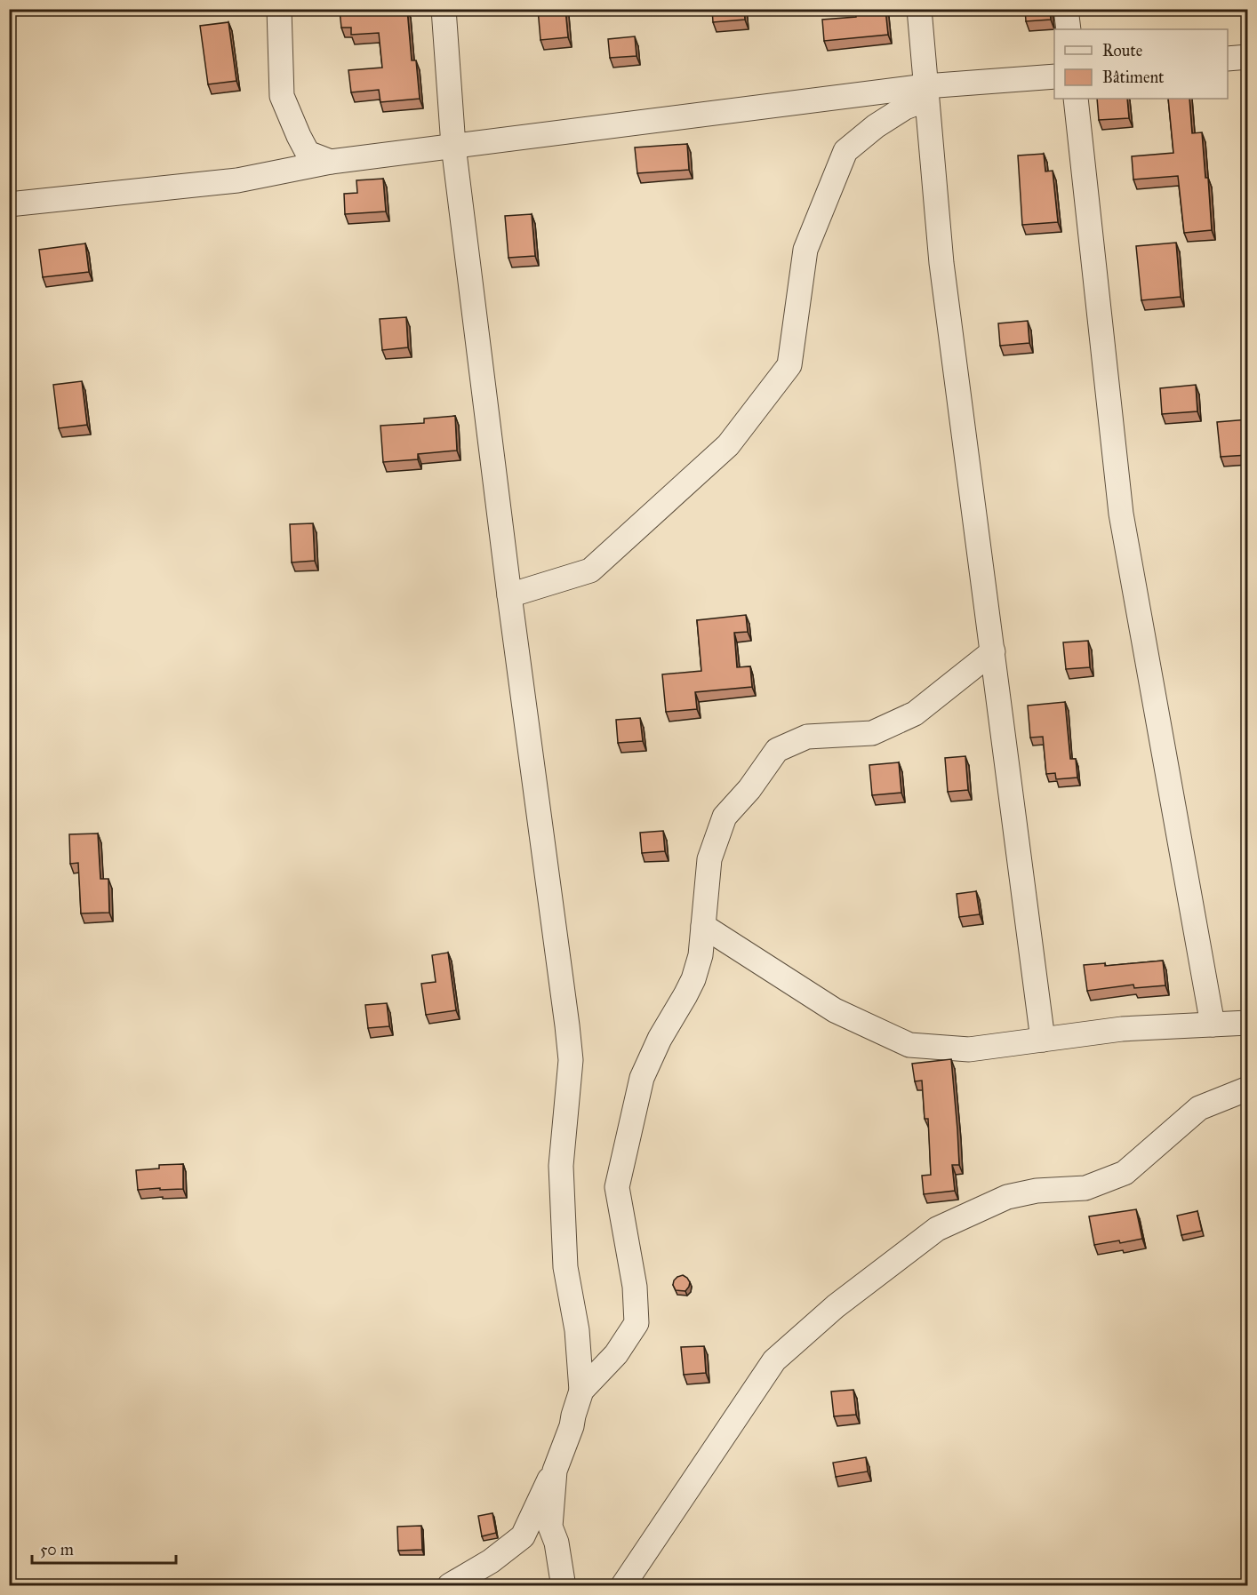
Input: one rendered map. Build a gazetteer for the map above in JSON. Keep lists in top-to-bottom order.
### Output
{
  "legend": ["Route", "Bâtiment"],
  "scale_bar": "50 m"
}
